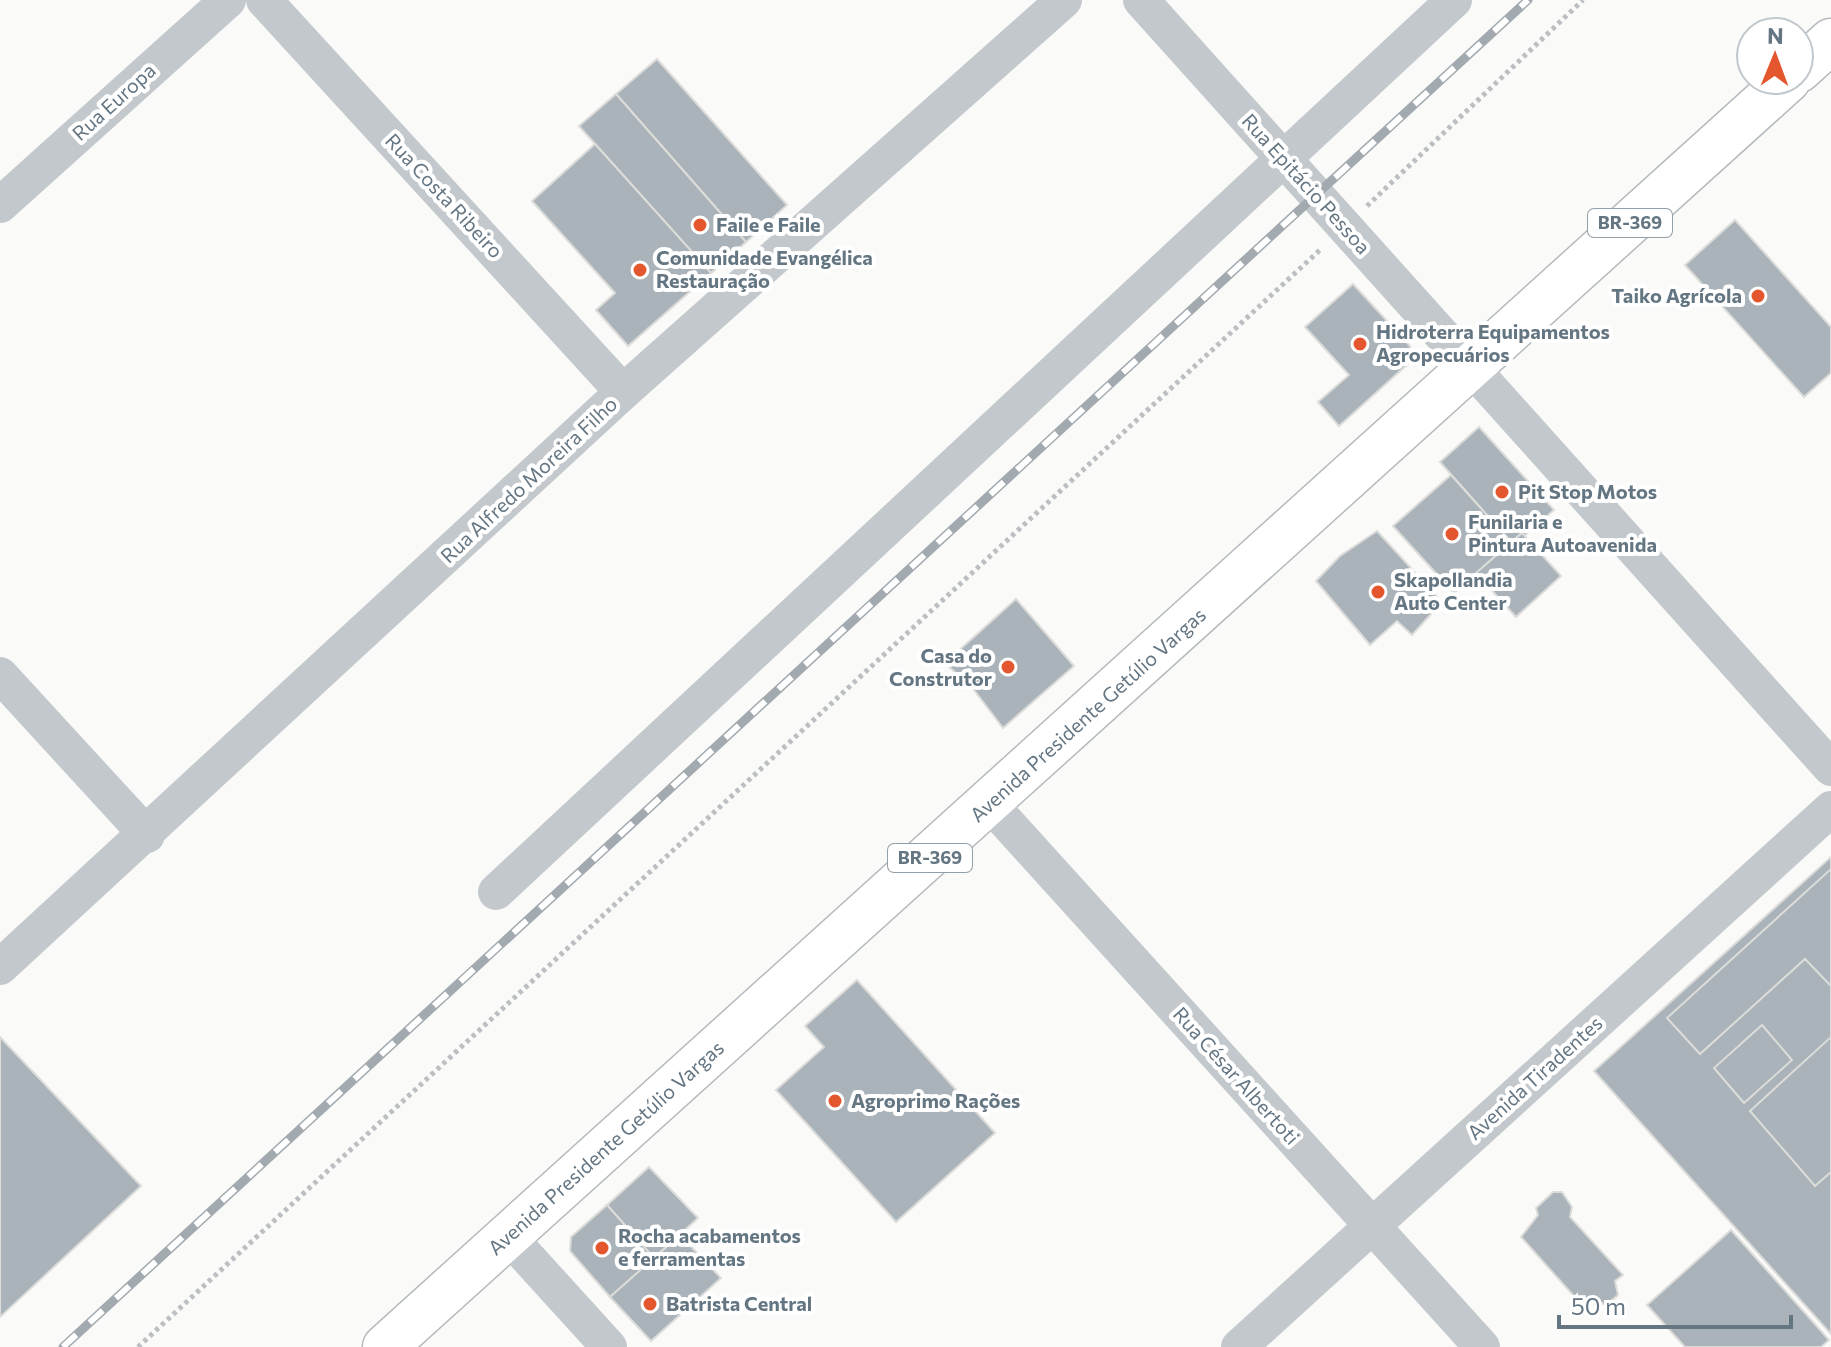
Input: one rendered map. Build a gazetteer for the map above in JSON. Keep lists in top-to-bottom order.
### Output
{
  "streets": {
    "main road": ["BR-369", "Avenida Presidente Getúlio Vargas"],
    "street": [
      "Rua Europa",
      "Rua Epitácio Pessoa",
      "Rua Costa Ribeiro",
      "Rua Alfredo Moreira Filho",
      "Rua César Albertoti",
      "Avenida Tiradentes"
    ]
  },
  "crossings": [
    ["Rua Epitácio Pessoa", "Avenida Presidente Getúlio Vargas"],
    ["Rua Costa Ribeiro", "Rua Alfredo Moreira Filho"],
    ["Avenida Presidente Getúlio Vargas", "Rua César Albertoti"],
    ["Rua César Albertoti", "Avenida Tiradentes"]
  ],
  "places": [
    "Faile e Faile",
    "Comunidade Evangélica Restauração",
    "Taiko Agrícola",
    "Hidroterra Equipamentos Agropecuários",
    "Pit Stop Motos",
    "Funilaria e Pintura Autoavenida",
    "Skapollandia Auto Center",
    "Casa do Construtor",
    "Agroprimo Rações",
    "Rocha acabamentos e ferramentas",
    "Batrista Central"
  ],
  "scale_bar": "50 m",
  "north": "top"
}
